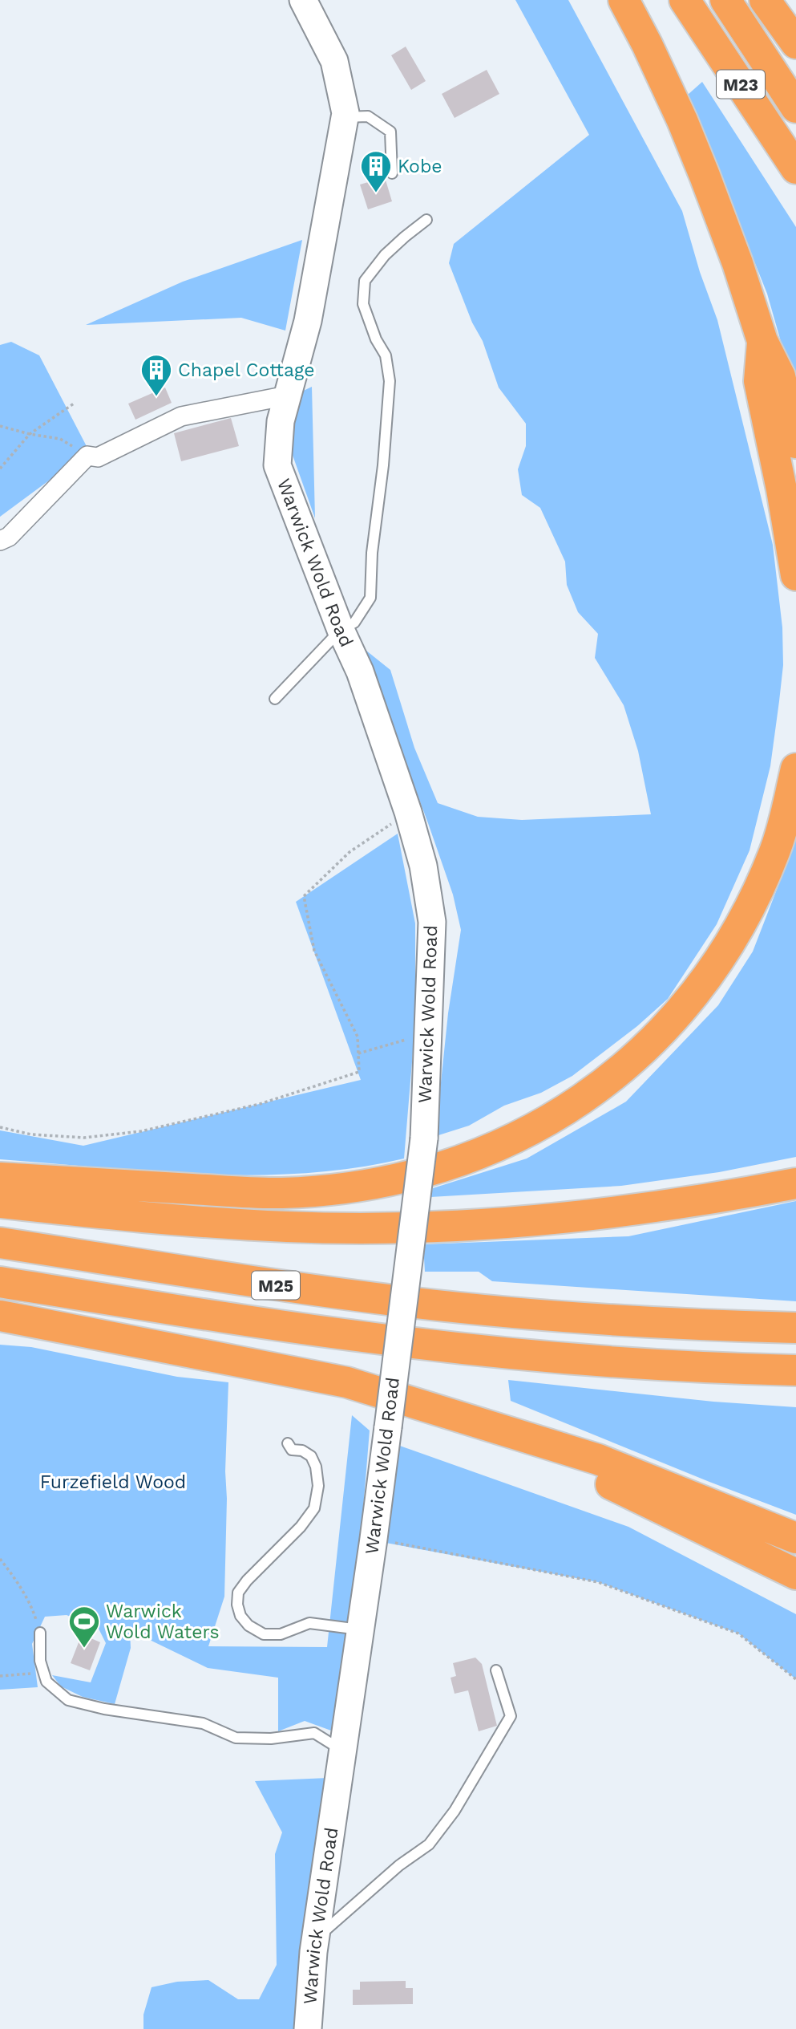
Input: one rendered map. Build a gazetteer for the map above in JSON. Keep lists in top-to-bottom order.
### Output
{
  "streets": {
    "highway": ["M23", "M25"],
    "street": ["Warwick Wold Road"]
  },
  "parks": ["Furzefield Wood"],
  "places": {
    "building": ["Kobe", "Chapel Cottage"],
    "sports": ["Warwick Wold Waters"]
  }
}
